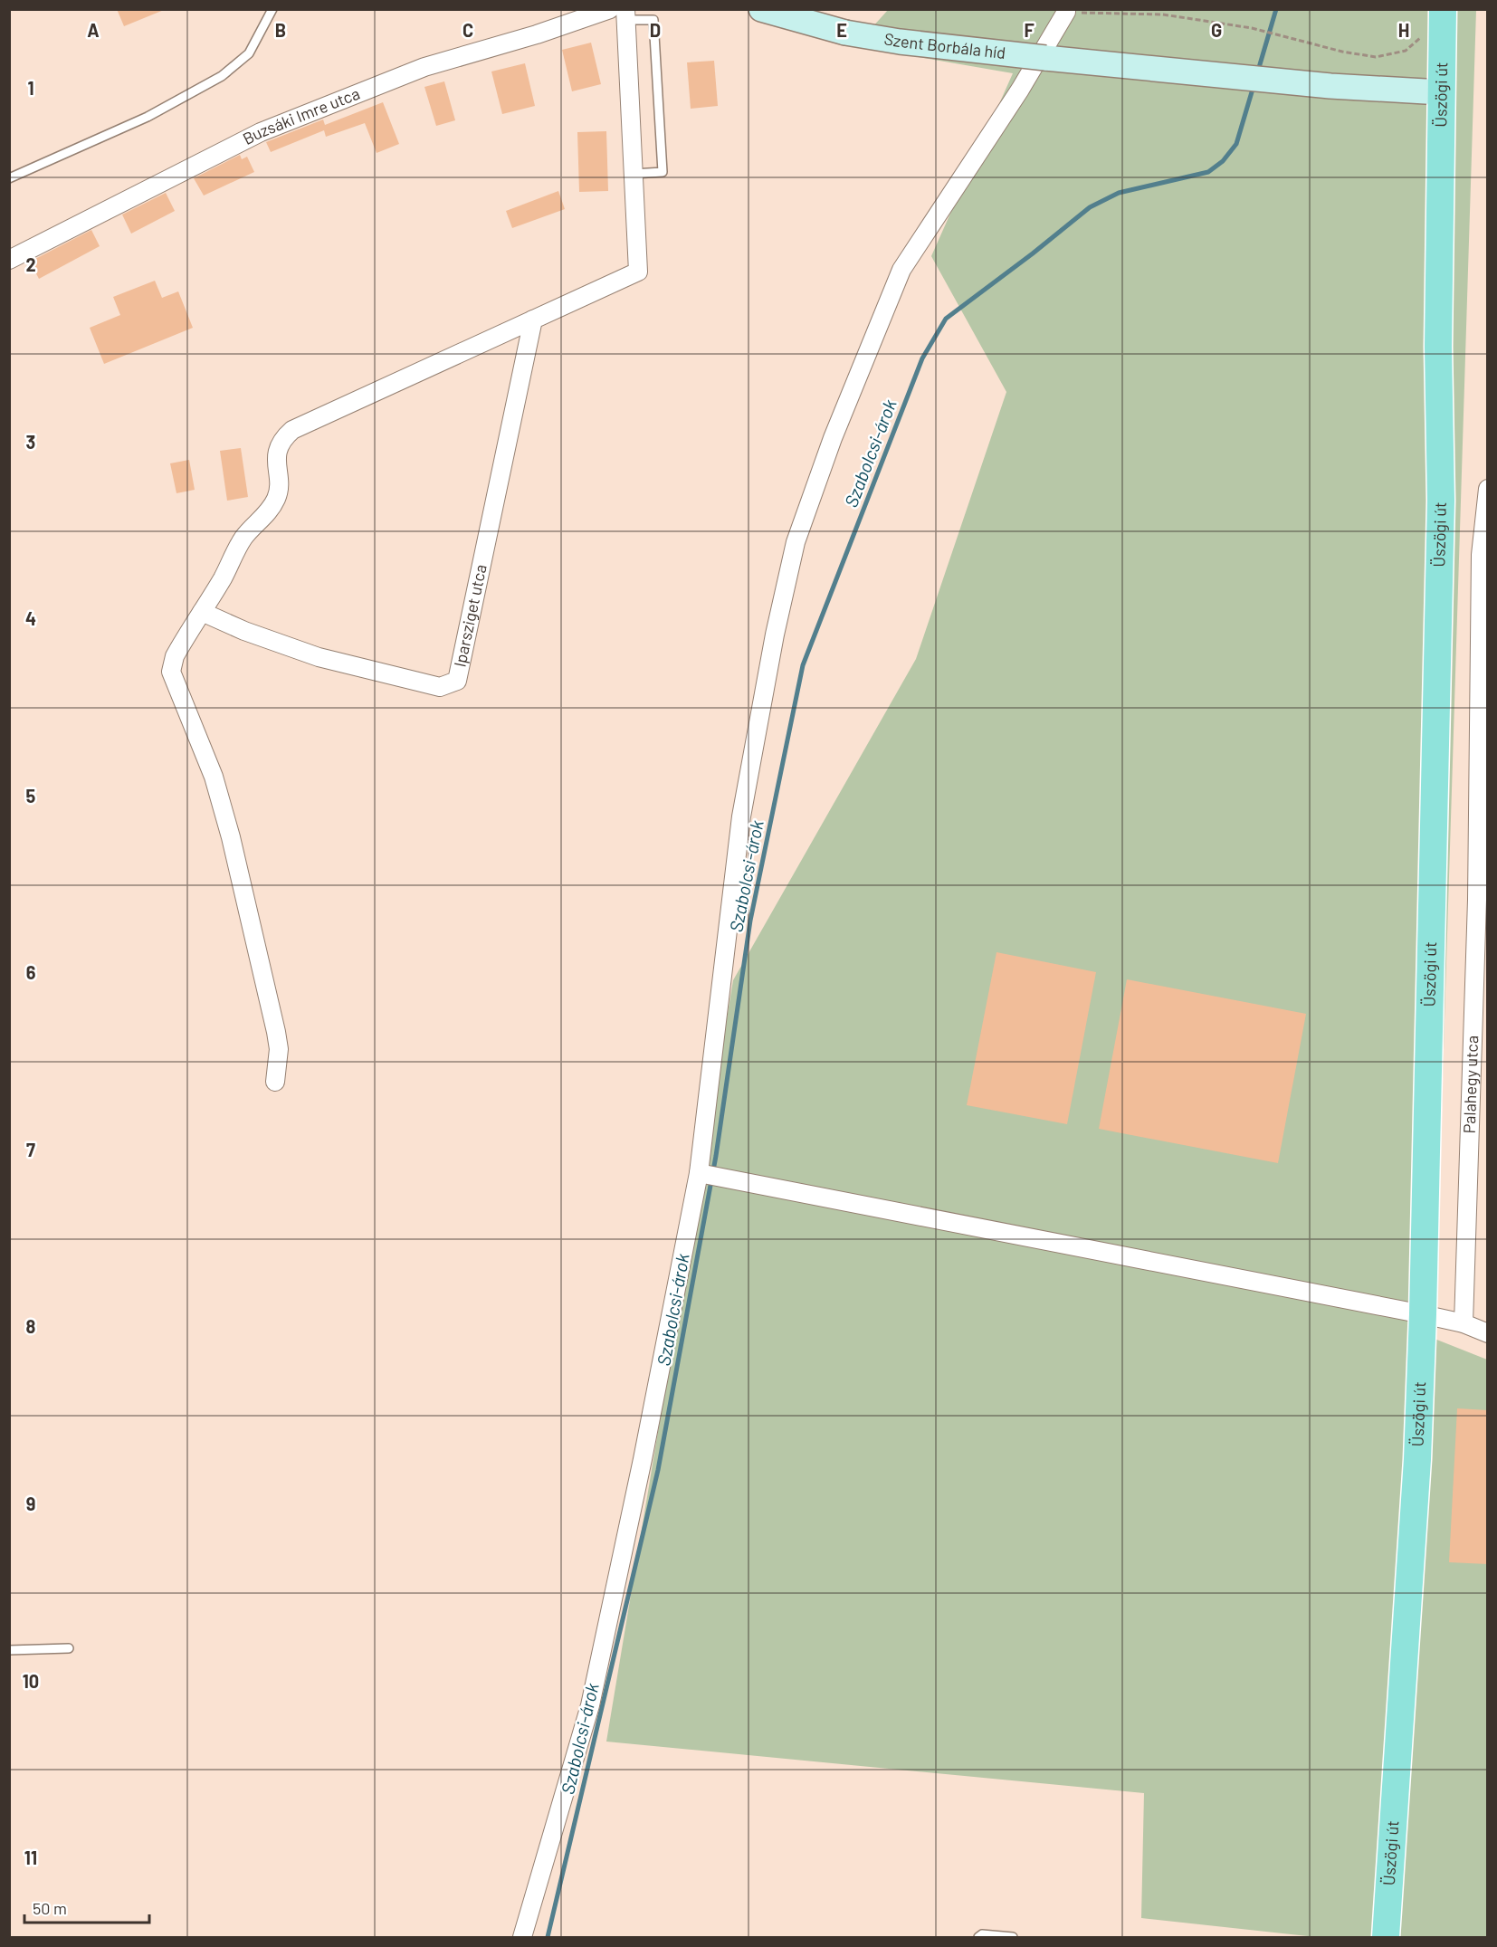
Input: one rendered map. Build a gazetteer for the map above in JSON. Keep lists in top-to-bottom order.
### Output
{
  "streets": {
    "main road": ["Szent Borbála híd", "Üszögi út"],
    "street": ["Buzsáki Imre utca", "Iparsziget utca", "Palahegy utca"]
  },
  "crossings": [
    ["Szent Borbála híd", "Üszögi út"]
  ],
  "water": ["Szabolcsi-árok"],
  "scale_bar": "50 m",
  "grid": {
    "columns": [
      "A",
      "B",
      "C",
      "D",
      "E",
      "F",
      "G",
      "H"
    ],
    "rows": [
      "1",
      "2",
      "3",
      "4",
      "5",
      "6",
      "7",
      "8",
      "9",
      "10",
      "11"
    ]
  }
}
